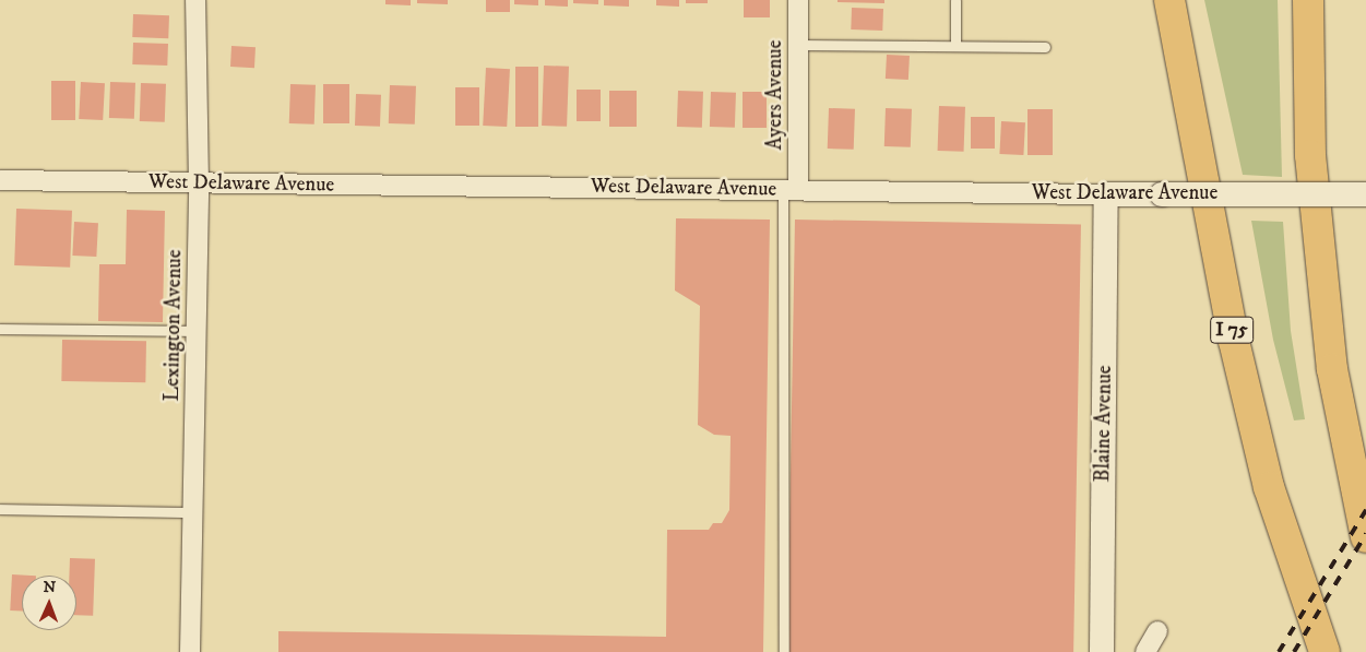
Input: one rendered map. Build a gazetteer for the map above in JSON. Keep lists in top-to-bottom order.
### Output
{
  "streets": {
    "highway": ["I 75"],
    "street": [
      "Ayers Avenue",
      "West Delaware Avenue",
      "Lexington Avenue",
      "Blaine Avenue"
    ]
  },
  "crossings": [
    ["Ayers Avenue", "West Delaware Avenue"],
    ["West Delaware Avenue", "Lexington Avenue"],
    ["West Delaware Avenue", "Blaine Avenue"]
  ],
  "north": "top"
}
